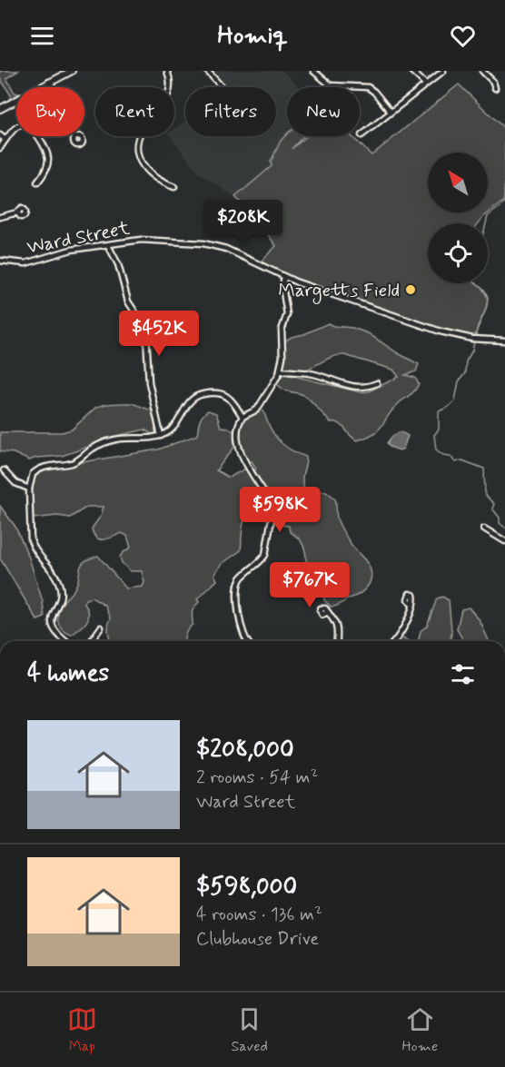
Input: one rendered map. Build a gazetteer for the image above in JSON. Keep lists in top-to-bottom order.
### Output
{
  "streets": {
    "street": ["Ward Street"]
  },
  "places": ["Margetts Field"],
  "north": "top left",
  "page": {
    "header": "Homiq",
    "chip": [
      "Buy",
      "Rent",
      "Filters",
      "New"
    ],
    "price": [
      "$208K",
      "$452K",
      "$598K",
      "$767K"
    ],
    "heading": "4 homes",
    "list": [
      {
        "name": "$208,000",
        "note": "2 rooms · 54 m² · Ward Street"
      },
      {
        "name": "$598,000",
        "note": "4 rooms · 136 m² · Clubhouse Drive"
      }
    ],
    "tabs": ["Map", "Saved", "Home"]
  }
}
